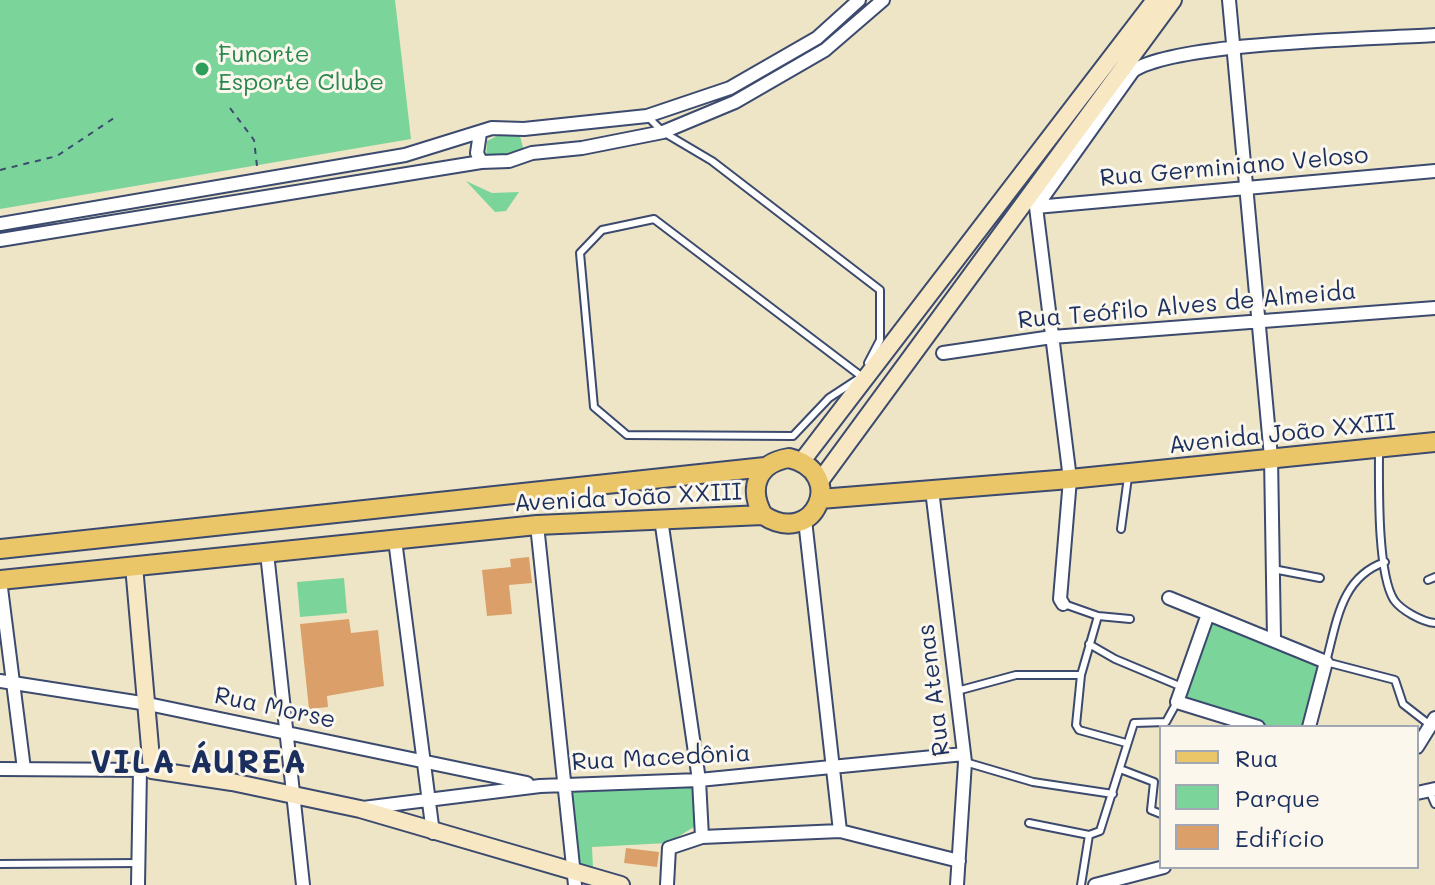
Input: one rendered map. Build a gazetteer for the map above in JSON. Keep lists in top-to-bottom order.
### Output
{
  "streets": {
    "main road": ["Avenida João XXIII"],
    "street": [
      "Rua Germiniano Veloso",
      "Rua Teófilo Alves de Almeida",
      "Rua Atenas",
      "Rua Morse",
      "Rua Macedônia"
    ]
  },
  "crossings": [
    ["Avenida João XXIII", "Rua Atenas"],
    ["Rua Atenas", "Rua Macedônia"],
    ["Rua Morse", "Rua Macedônia"]
  ],
  "districts": ["VILA ÁUREA"],
  "places": ["Funorte Esporte Clube"],
  "legend": ["Rua", "Parque", "Edifício"]
}
